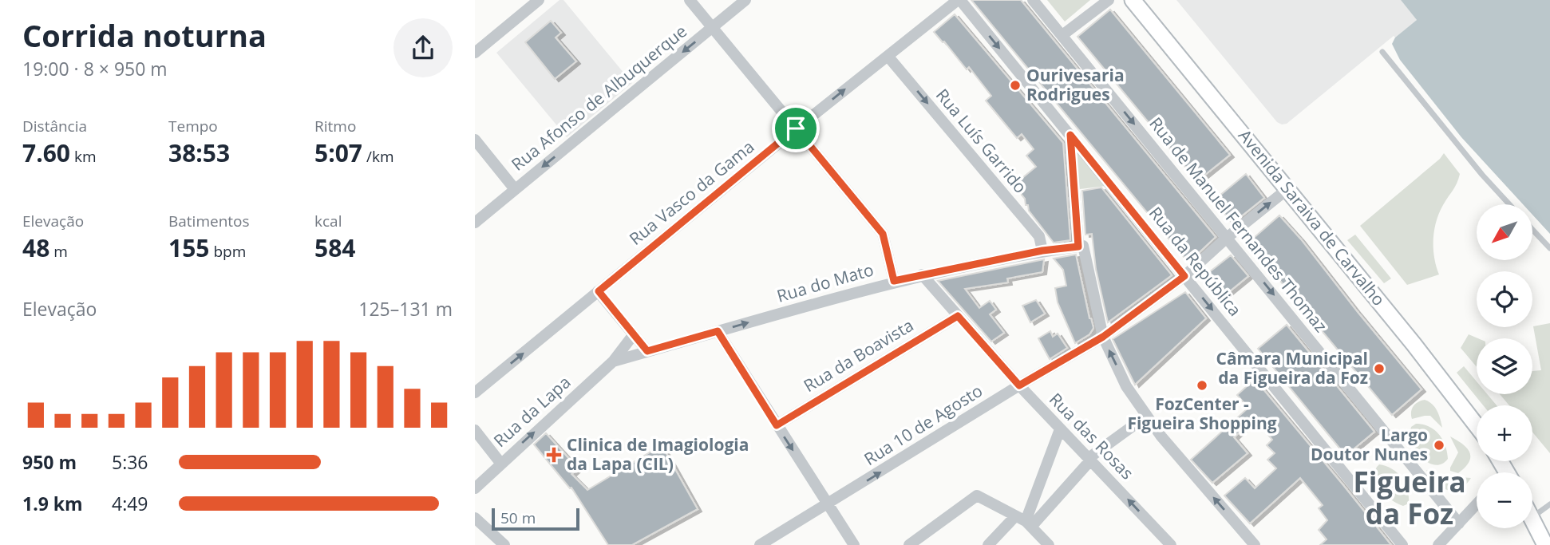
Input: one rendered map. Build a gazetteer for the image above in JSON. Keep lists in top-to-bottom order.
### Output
{
  "streets": {
    "main road": ["Avenida Saraiva de Carvalho"],
    "street": [
      "Rua Afonso de Albuquerque",
      "Rua Luís Garrido",
      "Rua Vasco da Gama",
      "Rua de Manuel Fernandes Thomaz",
      "Rua da República",
      "Rua do Mato",
      "Rua da Boavista",
      "Rua da Lapa",
      "Rua 10 de Agosto",
      "Rua das Rosas"
    ]
  },
  "crossings": [
    ["Rua Luís Garrido", "Rua Vasco da Gama"],
    ["Rua Luís Garrido", "Rua do Mato"],
    ["Rua Vasco da Gama", "Rua da República"],
    ["Avenida Saraiva de Carvalho", "Rua 10 de Agosto"],
    ["Rua de Manuel Fernandes Thomaz", "Rua 10 de Agosto"],
    ["Rua da República", "Rua 10 de Agosto"],
    ["Rua do Mato", "Rua da Lapa"],
    ["Rua do Mato", "Rua das Rosas"],
    ["Rua da Boavista", "Rua das Rosas"],
    ["Rua 10 de Agosto", "Rua das Rosas"]
  ],
  "one_way": [
    "Rua Afonso de Albuquerque",
    "Rua Luís Garrido",
    "Rua Vasco da Gama",
    "Rua de Manuel Fernandes Thomaz",
    "Rua da República",
    "Rua do Mato",
    "Rua da Lapa",
    "Rua 10 de Agosto"
  ],
  "districts": ["Figueira da Foz"],
  "places": {
    "other": [
      "Ourivesaria Rodrigues",
      "Câmara Municipal da Figueira da Foz",
      "FozCenter - Figueira Shopping",
      "Largo Doutor Nunes"
    ],
    "health": ["Clinica de Imagiologia da Lapa (CIL)"]
  },
  "scale_bar": "50 m",
  "north": "bottom left",
  "page": {
    "heading": ["Corrida noturna", "19:00 · 8 × 950 m"],
    "stats": [
      ["Distância", "7.60 km"],
      ["Tempo", "38:53"],
      ["Ritmo", "5:07 /km"],
      ["Elevação", "48 m"],
      ["Batimentos", "155 bpm"],
      ["kcal", "584"]
    ],
    "map_buttons": ["+", "−"],
    "chart": ["Elevação", "125–131 m"],
    "list": [
      {
        "name": "950 m",
        "note": "5:36"
      },
      {
        "name": "1.9 km",
        "note": "4:49"
      }
    ],
    "scale": "50 m"
  }
}
